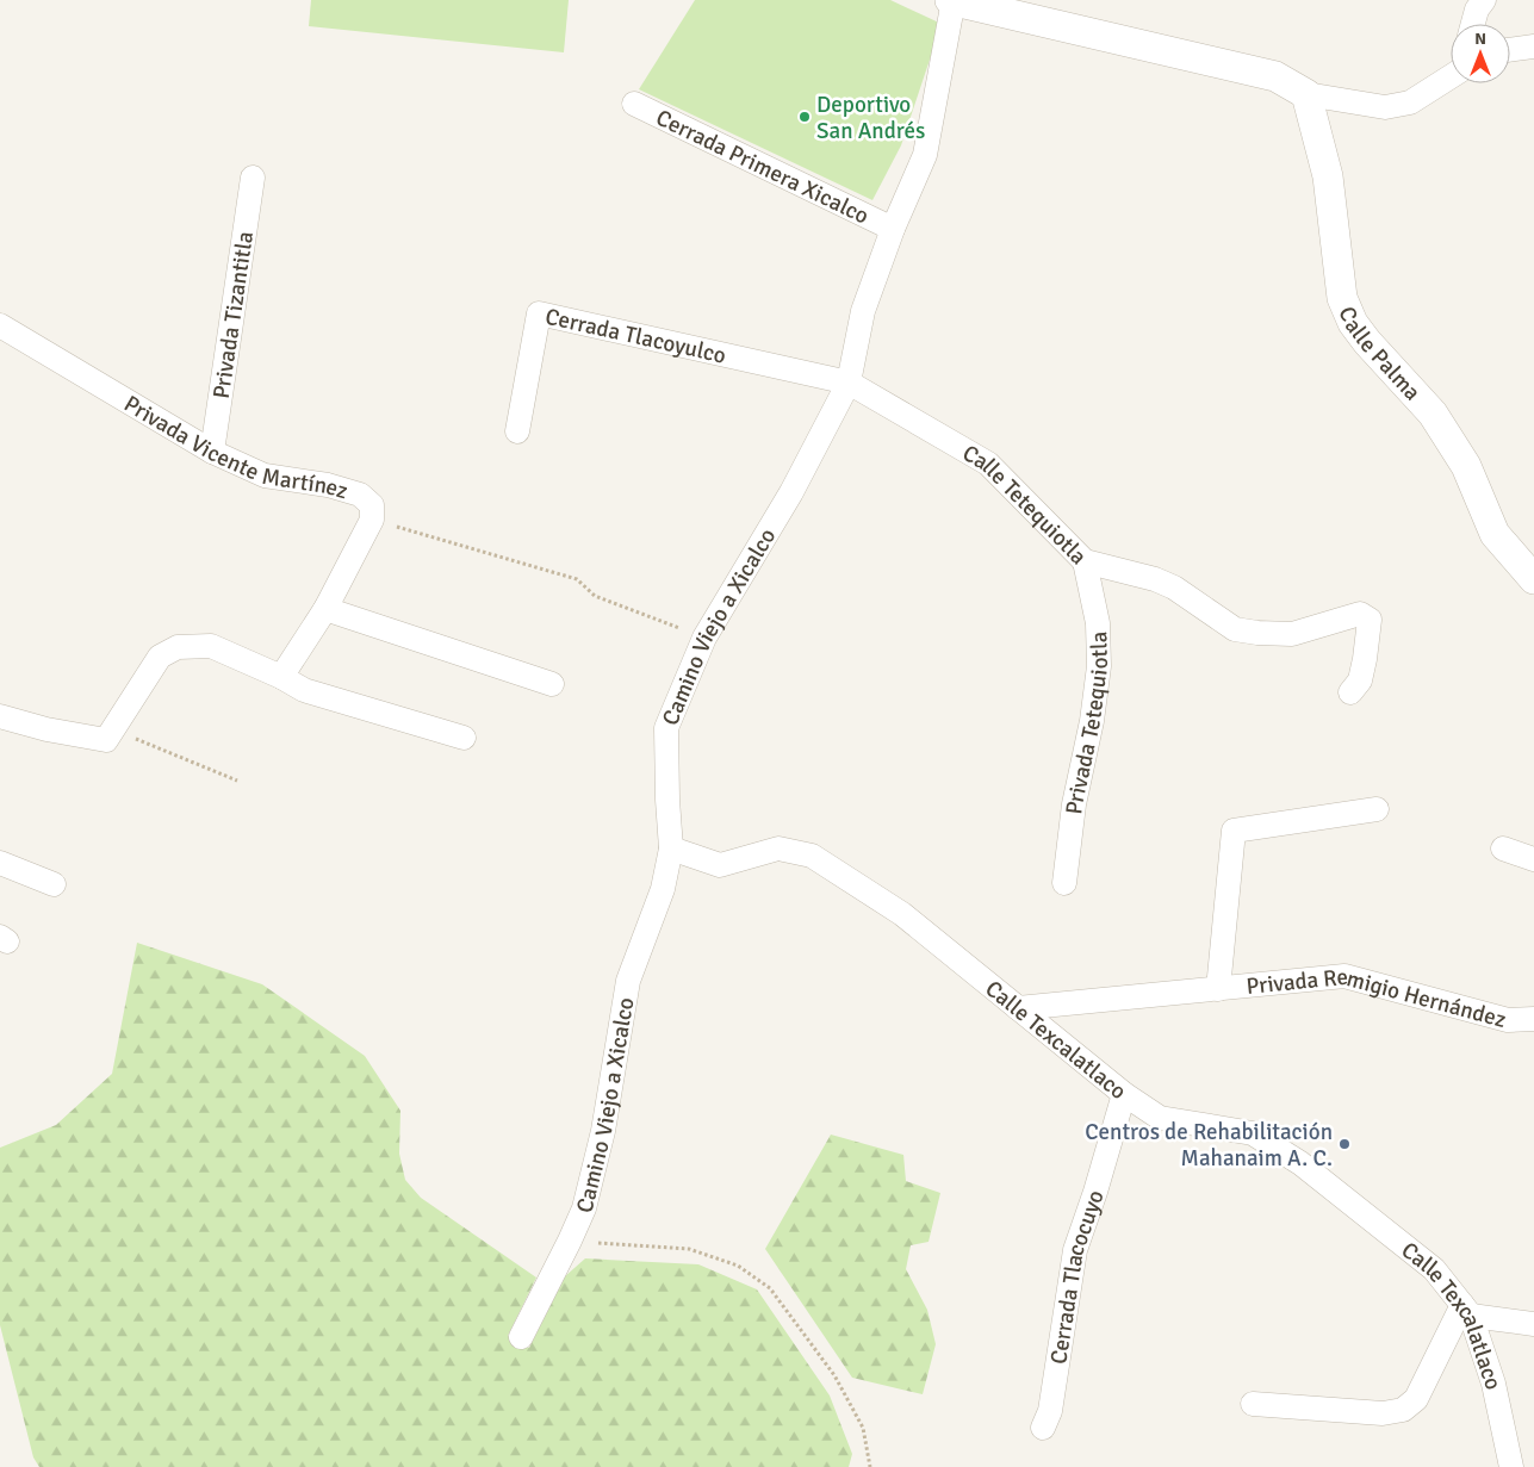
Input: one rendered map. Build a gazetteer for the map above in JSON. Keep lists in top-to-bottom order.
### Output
{
  "streets": {
    "street": [
      "Cerrada Primera Xicalco",
      "Privada Tizantitla",
      "Cerrada Tlacoyulco",
      "Calle Palma",
      "Privada Vicente Martínez",
      "Calle Tetequiotla",
      "Camino Viejo a Xicalco",
      "Privada Tetequiotla",
      "Privada Remigio Hernández",
      "Calle Texcalatlaco",
      "Cerrada Tlacocuyo"
    ]
  },
  "crossings": [
    ["Cerrada Primera Xicalco", "Camino Viejo a Xicalco"],
    ["Privada Tizantitla", "Privada Vicente Martínez"],
    ["Cerrada Tlacoyulco", "Calle Tetequiotla"],
    ["Cerrada Tlacoyulco", "Camino Viejo a Xicalco"],
    ["Privada Vicente Martínez", "Camino Viejo a Xicalco"],
    ["Calle Tetequiotla", "Camino Viejo a Xicalco"],
    ["Calle Tetequiotla", "Privada Tetequiotla"],
    ["Camino Viejo a Xicalco", "Calle Texcalatlaco"],
    ["Privada Remigio Hernández", "Calle Texcalatlaco"],
    ["Calle Texcalatlaco", "Cerrada Tlacocuyo"]
  ],
  "places": ["Deportivo San Andrés", "Centros de Rehabilitación Mahanaim A. C."],
  "north": "top"
}
